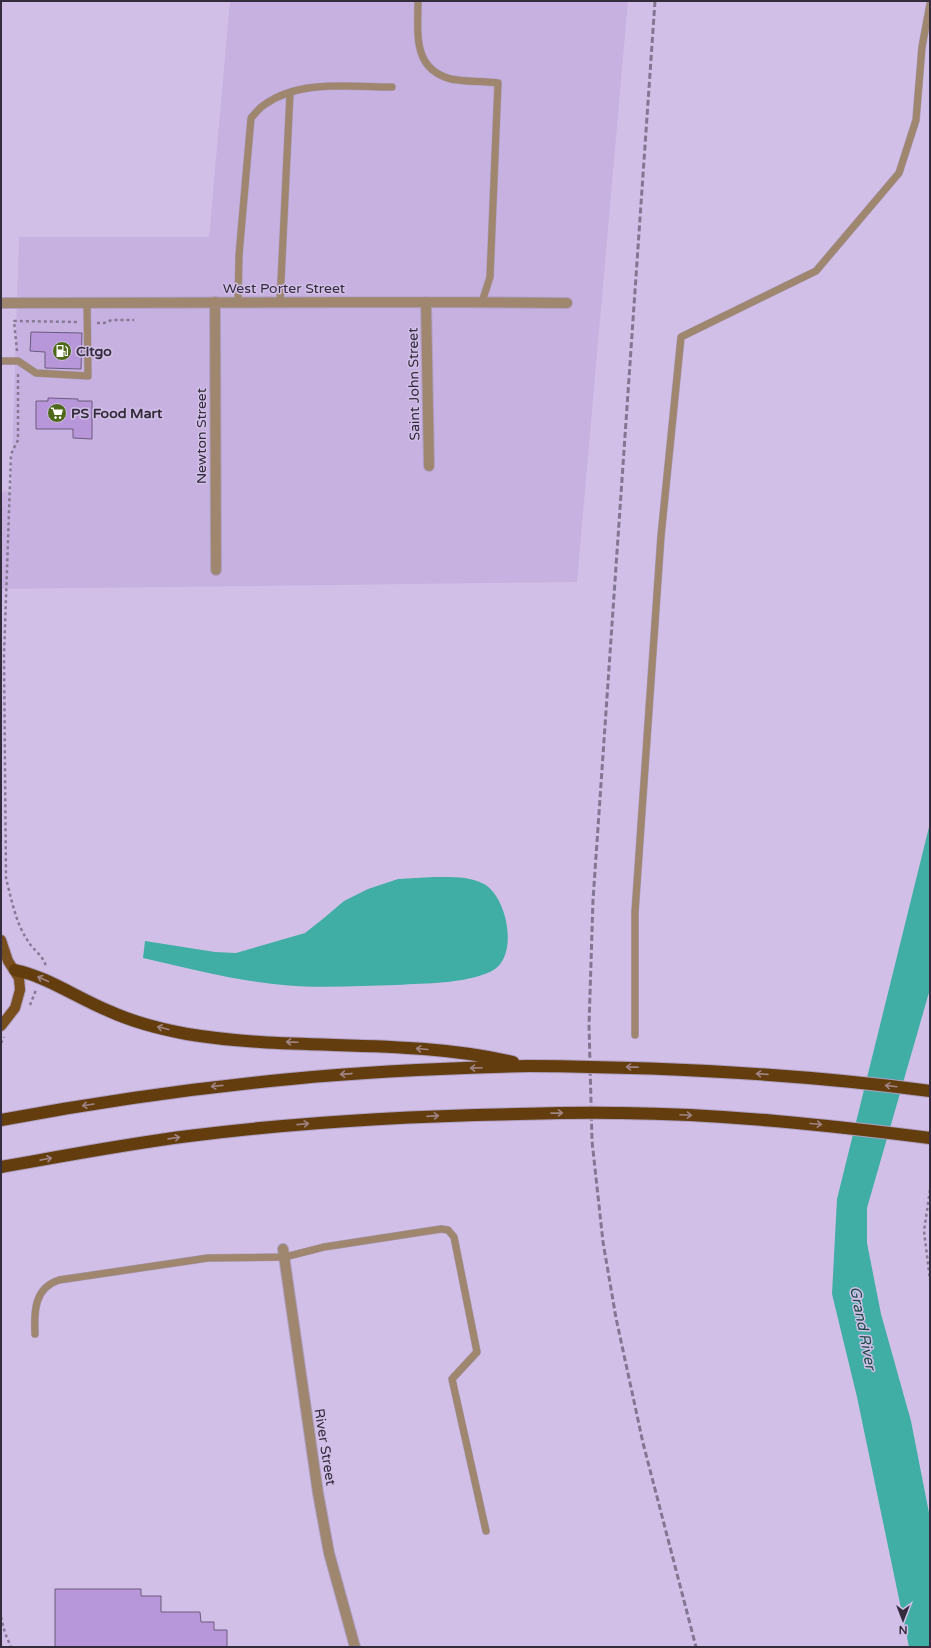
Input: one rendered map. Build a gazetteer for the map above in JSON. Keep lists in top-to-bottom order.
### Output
{
  "streets": {
    "street": [
      "West Porter Street",
      "Saint John Street",
      "Newton Street",
      "River Street"
    ]
  },
  "crossings": [
    ["West Porter Street", "Saint John Street"],
    ["West Porter Street", "Newton Street"]
  ],
  "water": ["Grand River"],
  "places": {
    "fuel station": ["Citgo"],
    "supermarket": ["PS Food Mart"]
  },
  "north": "bottom"
}
